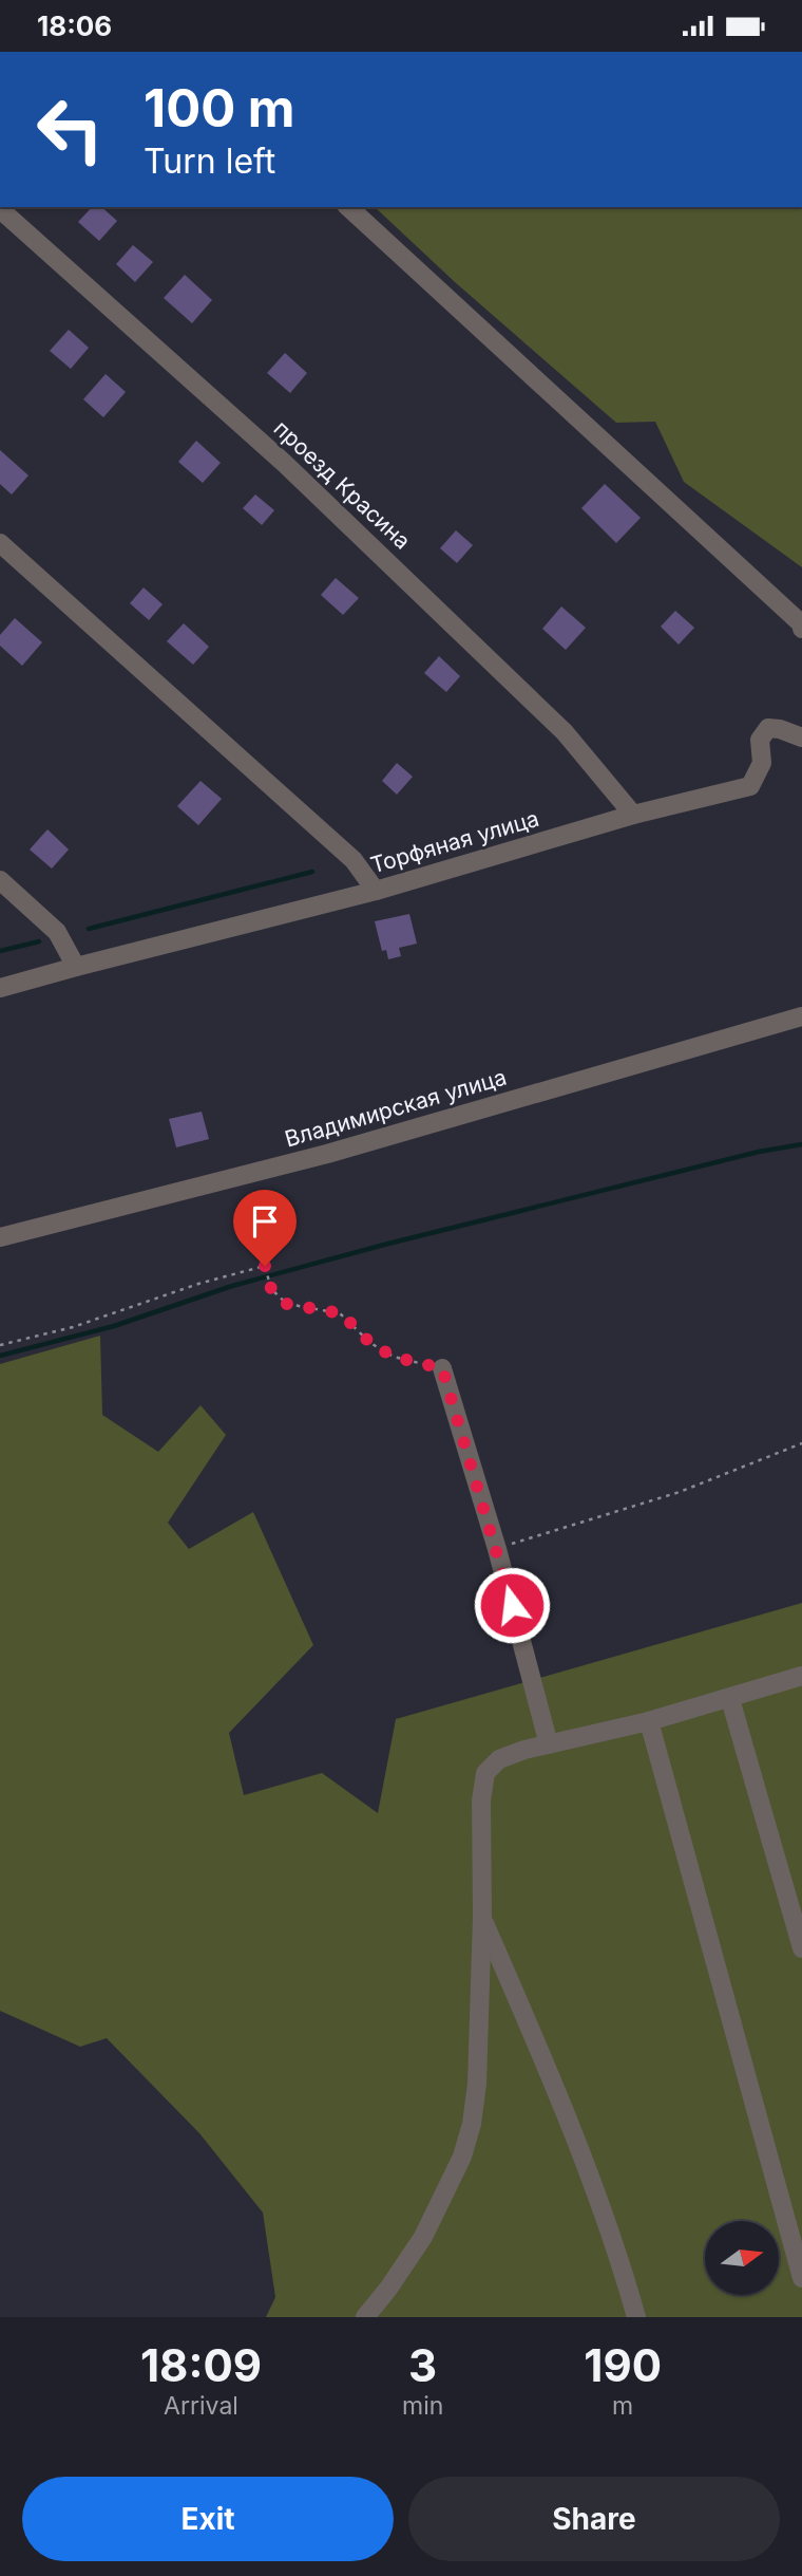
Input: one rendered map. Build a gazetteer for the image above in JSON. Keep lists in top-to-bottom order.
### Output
{
  "streets": {
    "street": ["проезд Красина", "Торфяная улица", "Владимирская улица"]
  },
  "crossings": [
    ["проезд Красина", "Торфяная улица"]
  ],
  "north": "right",
  "page": {
    "status": "18:06",
    "turn": ["100 m", "Turn left"],
    "eta": [
      "18:09",
      "Arrival",
      "3",
      "min",
      "190",
      "m"
    ],
    "buttons": ["Exit", "Share"]
  }
}
